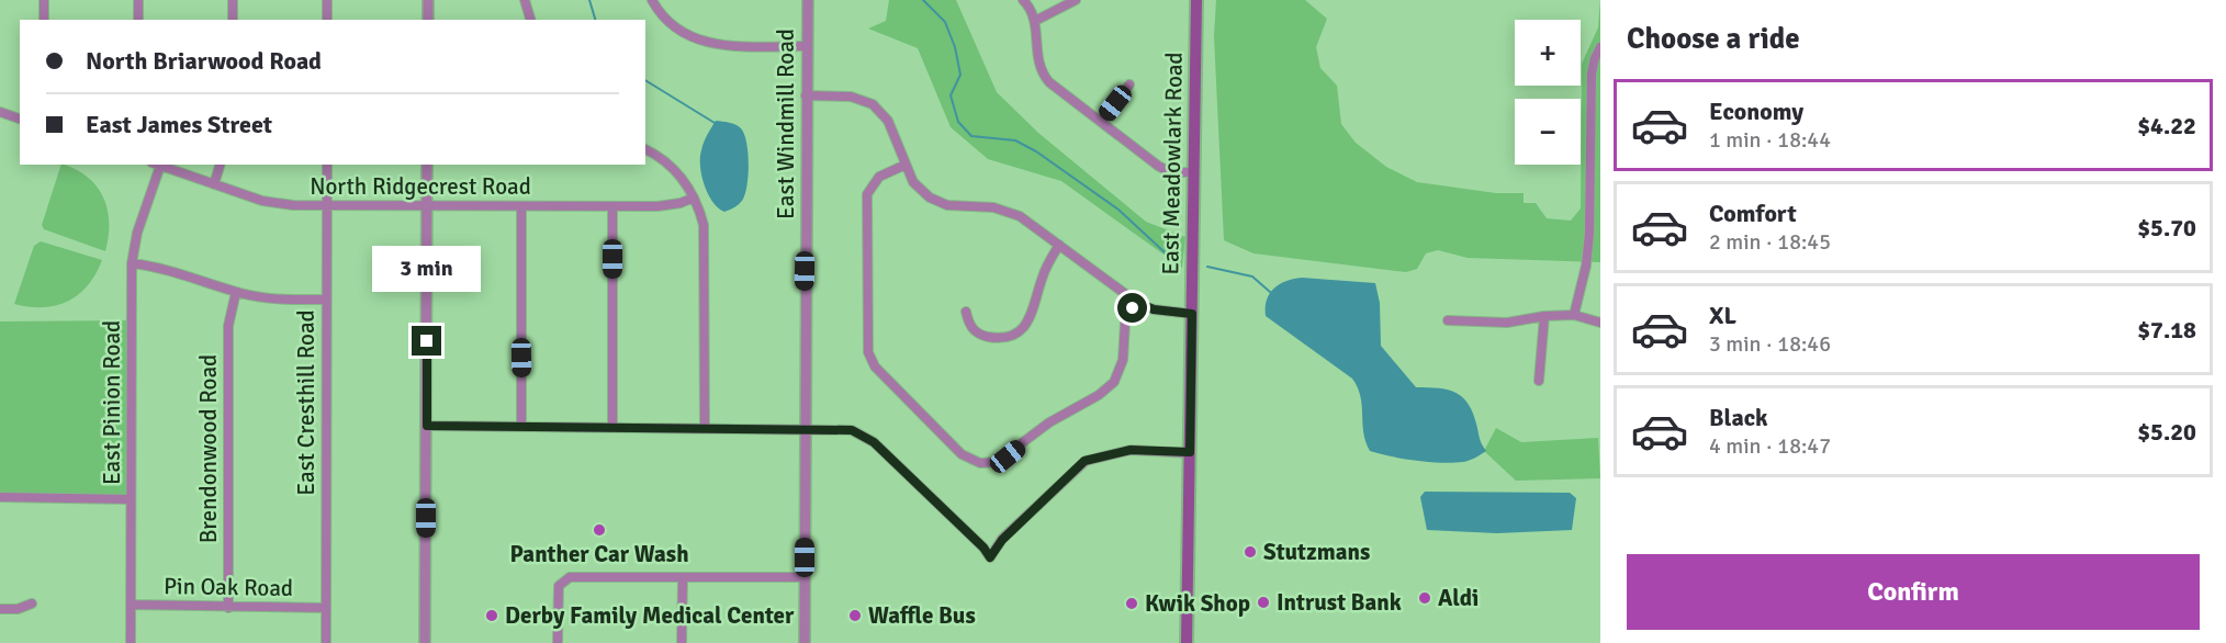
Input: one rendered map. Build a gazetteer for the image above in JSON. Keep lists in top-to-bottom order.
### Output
{
  "streets": {
    "main road": ["East Meadowlark Road"],
    "street": [
      "East Windmill Road",
      "North Ridgecrest Road",
      "East Pinion Road",
      "East Cresthill Road",
      "Brendonwood Road",
      "Pin Oak Road"
    ]
  },
  "crossings": [
    ["North Ridgecrest Road", "East Pinion Road"],
    ["North Ridgecrest Road", "East Cresthill Road"],
    ["East Pinion Road", "Pin Oak Road"],
    ["East Cresthill Road", "Pin Oak Road"],
    ["Brendonwood Road", "Pin Oak Road"]
  ],
  "places": [
    "Panther Car Wash",
    "Stutzmans",
    "Aldi",
    "Intrust Bank",
    "Kwik Shop",
    "Derby Family Medical Center",
    "Waffle Bus"
  ],
  "page": {
    "heading": "Choose a ride",
    "map_buttons": ["+", "−"],
    "banner": ["North Briarwood Road", "East James Street"],
    "list": [
      {
        "name": "Economy",
        "note": "1 min · 18:44",
        "value": "$4.22"
      },
      {
        "name": "Comfort",
        "note": "2 min · 18:45",
        "value": "$5.70"
      },
      {
        "name": "XL",
        "note": "3 min · 18:46",
        "value": "$7.18"
      },
      {
        "name": "Black",
        "note": "4 min · 18:47",
        "value": "$5.20"
      }
    ],
    "bubble": "3 min",
    "buttons": "Confirm"
  }
}
